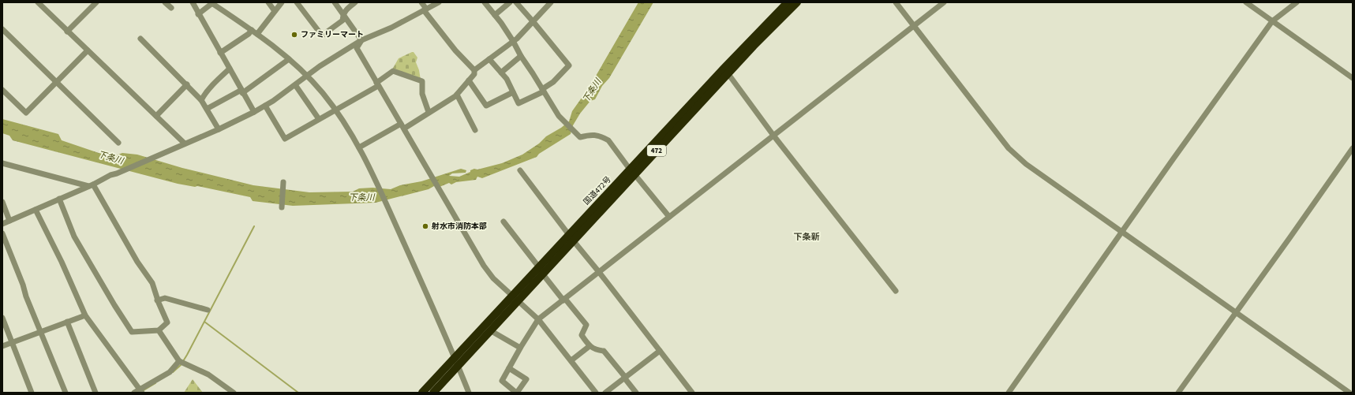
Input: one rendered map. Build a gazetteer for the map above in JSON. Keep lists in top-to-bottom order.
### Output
{
  "streets": {
    "highway": ["472", "国道472号"]
  },
  "districts": ["下条新"],
  "water": ["下条川"],
  "places": ["ファミリーマート", "射水市消防本部"]
}
